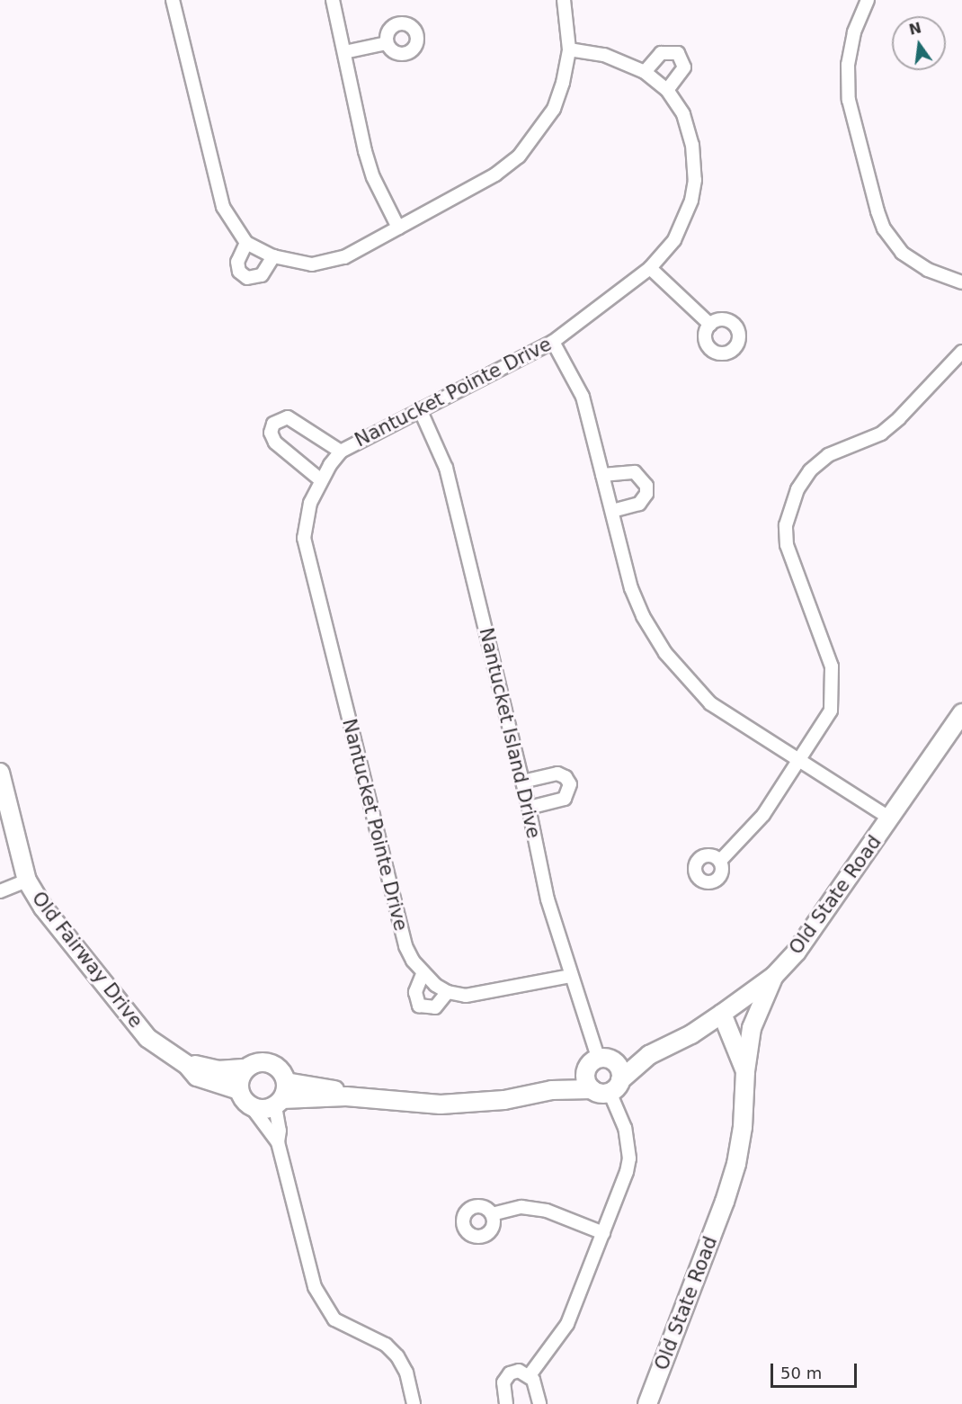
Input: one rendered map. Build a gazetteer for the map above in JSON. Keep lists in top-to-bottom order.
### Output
{
  "streets": {
    "street": [
      "Nantucket Pointe Drive",
      "Nantucket Island Drive",
      "Old State Road",
      "Old Fairway Drive"
    ]
  },
  "crossings": [
    ["Nantucket Pointe Drive", "Nantucket Island Drive"]
  ],
  "scale_bar": "50 m",
  "north": "top"
}
